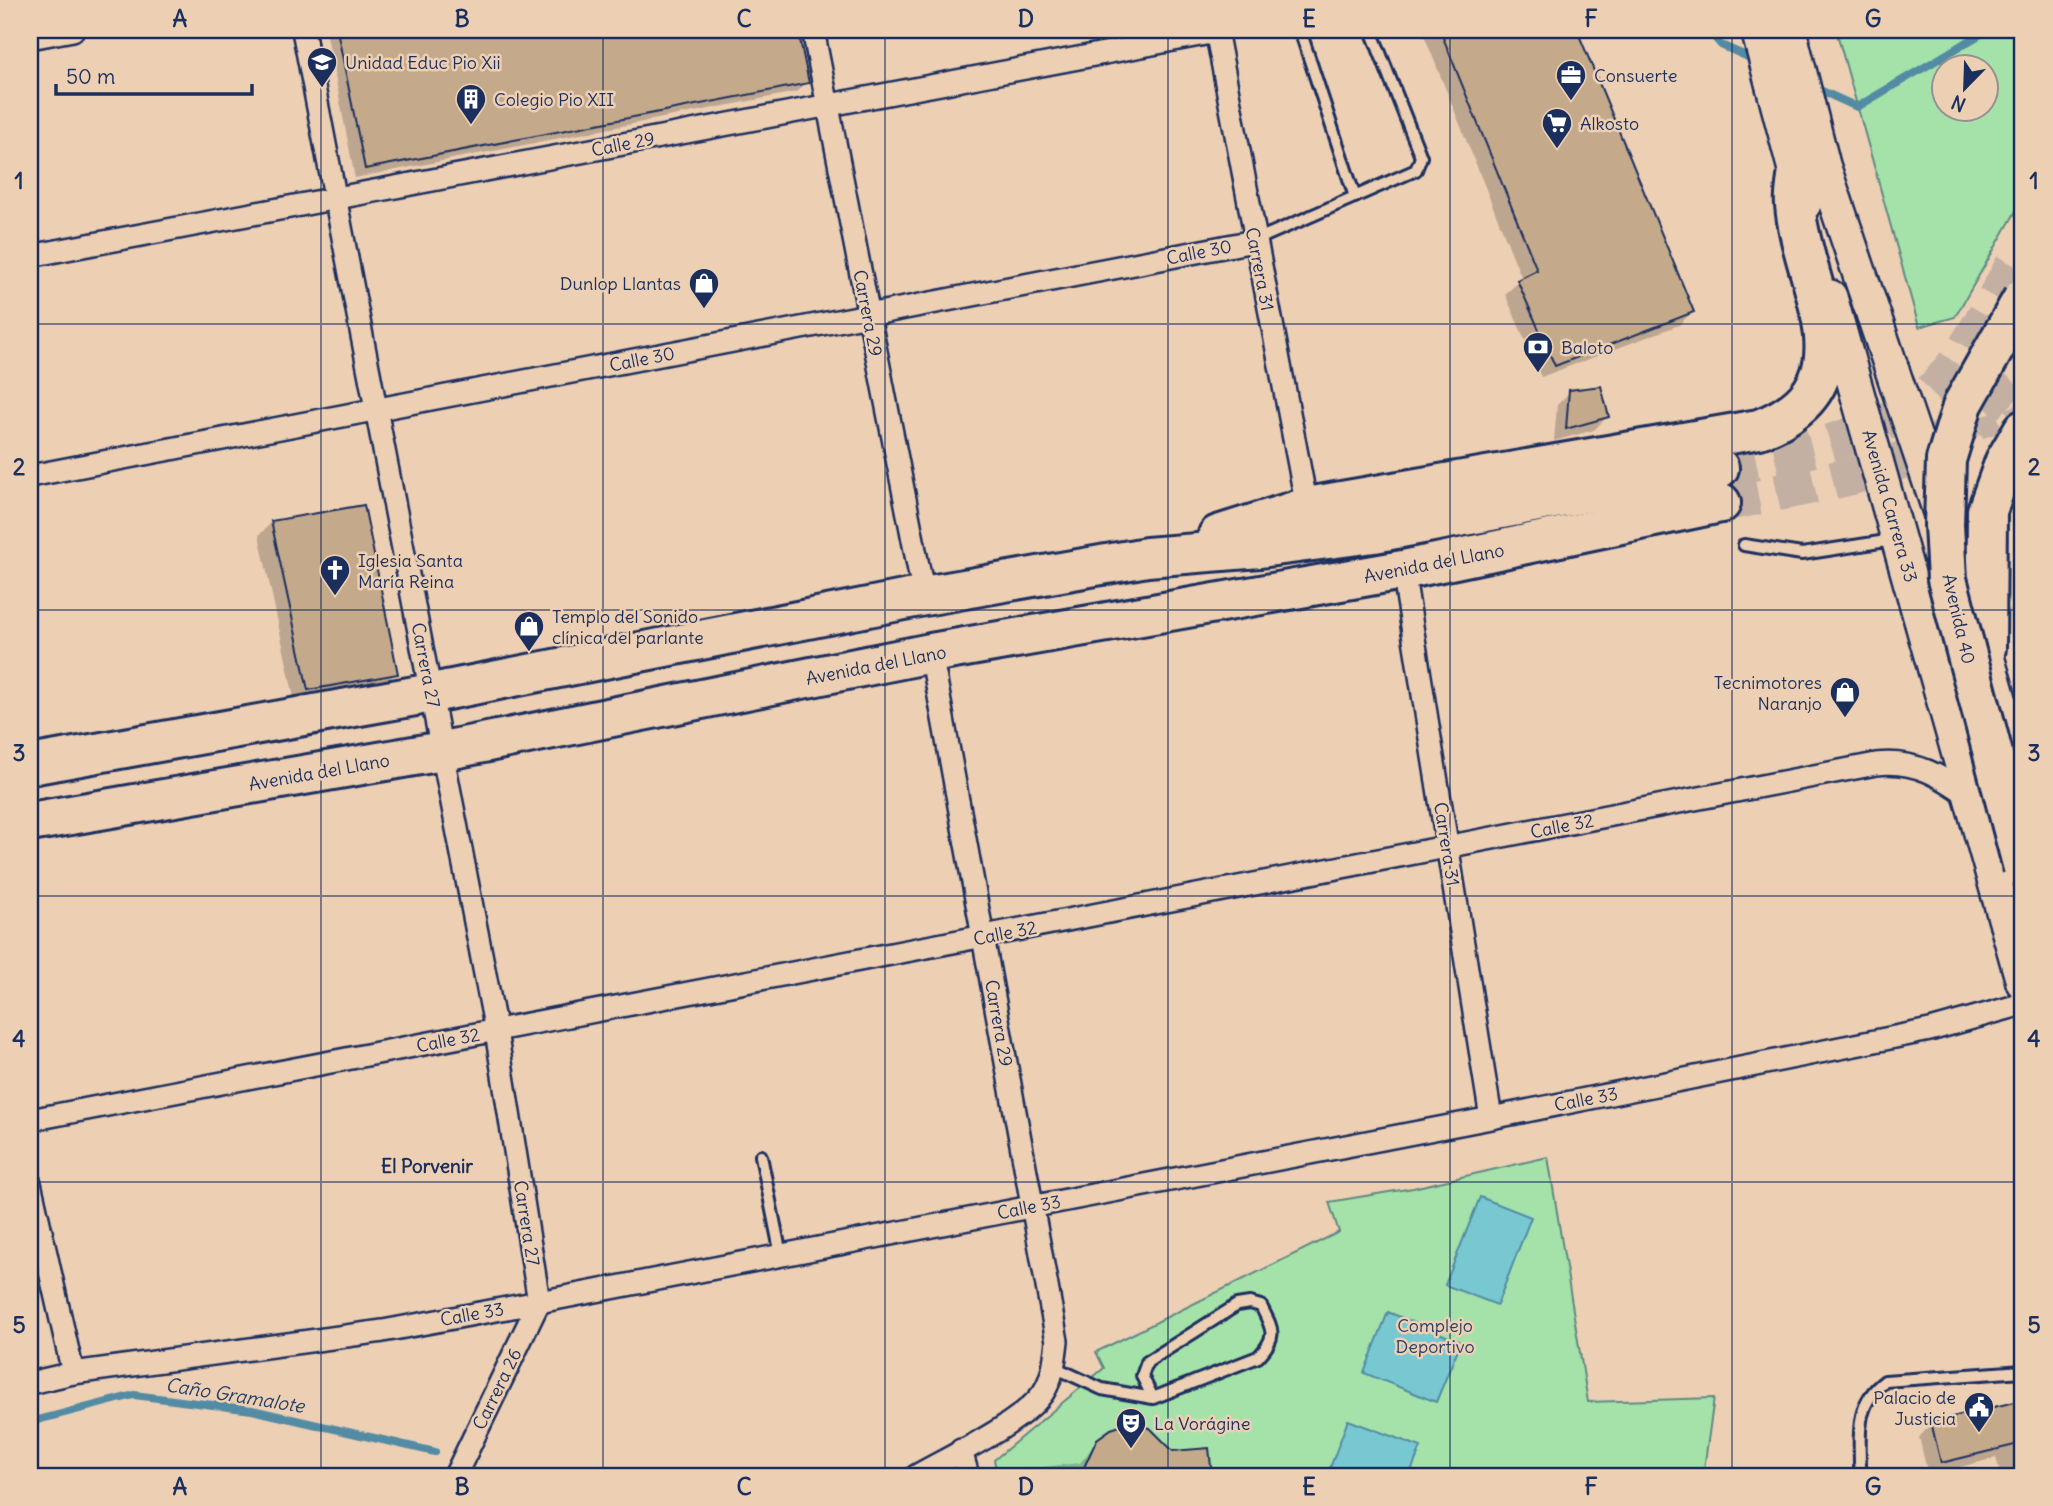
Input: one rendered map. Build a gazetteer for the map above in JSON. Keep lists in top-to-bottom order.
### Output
{
  "streets": {
    "highway": ["Avenida del Llano", "Avenida 40"],
    "main road": ["Avenida Carrera 33"],
    "street": [
      "Calle 29",
      "Calle 30",
      "Carrera 31",
      "Carrera 29",
      "Carrera 27",
      "Calle 32",
      "Calle 33",
      "Carrera 26"
    ]
  },
  "crossings": [
    ["Calle 29", "Carrera 31"],
    ["Calle 29", "Carrera 29"],
    ["Calle 29", "Carrera 27"],
    ["Calle 30", "Carrera 31"],
    ["Calle 30", "Carrera 29"],
    ["Calle 30", "Carrera 27"],
    ["Carrera 31", "Avenida del Llano"],
    ["Carrera 31", "Calle 32"],
    ["Carrera 31", "Calle 33"],
    ["Carrera 29", "Avenida del Llano"],
    ["Carrera 29", "Calle 32"],
    ["Carrera 29", "Calle 33"],
    ["Avenida Carrera 33", "Avenida 40"],
    ["Avenida Carrera 33", "Calle 32"],
    ["Avenida del Llano", "Carrera 27"],
    ["Carrera 27", "Calle 32"],
    ["Carrera 27", "Calle 33"],
    ["Carrera 27", "Carrera 26"],
    ["Calle 33", "Carrera 26"]
  ],
  "districts": ["El Porvenir"],
  "water": ["Caño Gramalote"],
  "parks": ["Complejo Deportivo"],
  "places": {
    "school or university": ["Unidad Educ Pio Xii"],
    "office": ["Consuerte"],
    "building": ["Colegio Pio XII"],
    "supermarket": ["Alkosto"],
    "shop": ["Dunlop Llantas", "Templo del Sonido clínica del parlante", "Tecnimotores Naranjo"],
    "bank": ["Baloto"],
    "church": ["Iglesia Santa María Reina"],
    "public building": ["Palacio de Justicia"],
    "theatre": ["La Vorágine"]
  },
  "scale_bar": "50 m",
  "north": "bottom left",
  "grid": {
    "columns": [
      "A",
      "B",
      "C",
      "D",
      "E",
      "F",
      "G"
    ],
    "rows": [
      "1",
      "2",
      "3",
      "4",
      "5"
    ]
  }
}
